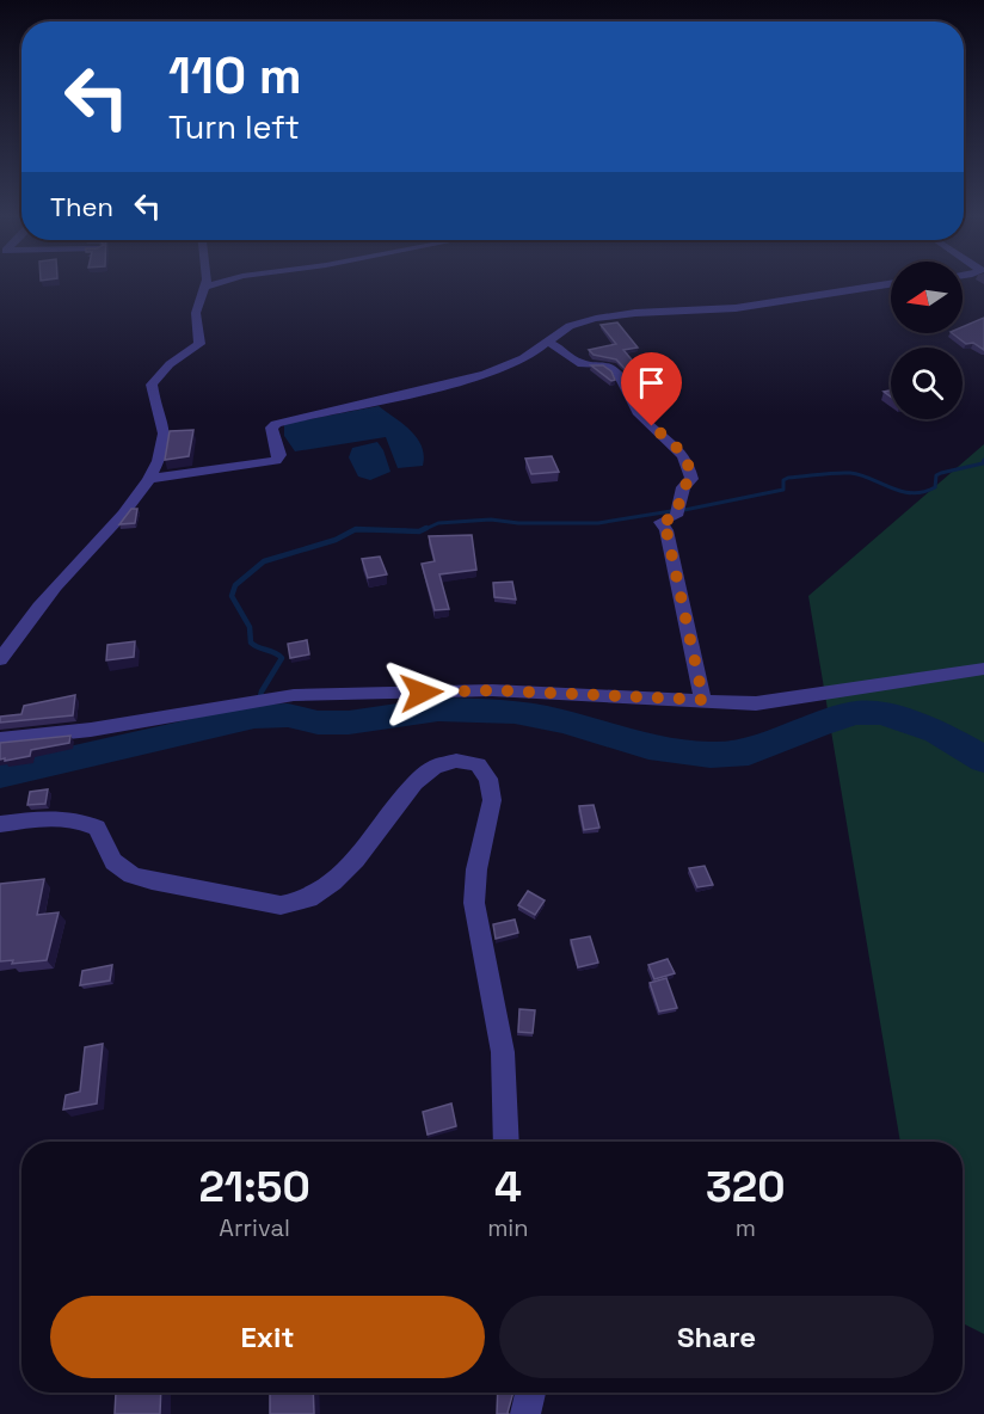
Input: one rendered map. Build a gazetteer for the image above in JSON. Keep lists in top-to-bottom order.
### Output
{
  "north": "left",
  "page": {
    "turn": ["110 m", "Turn left"],
    "then": "Then",
    "eta": [
      "21:50",
      "Arrival",
      "4",
      "min",
      "320",
      "m"
    ],
    "buttons": ["Exit", "Share"]
  }
}
